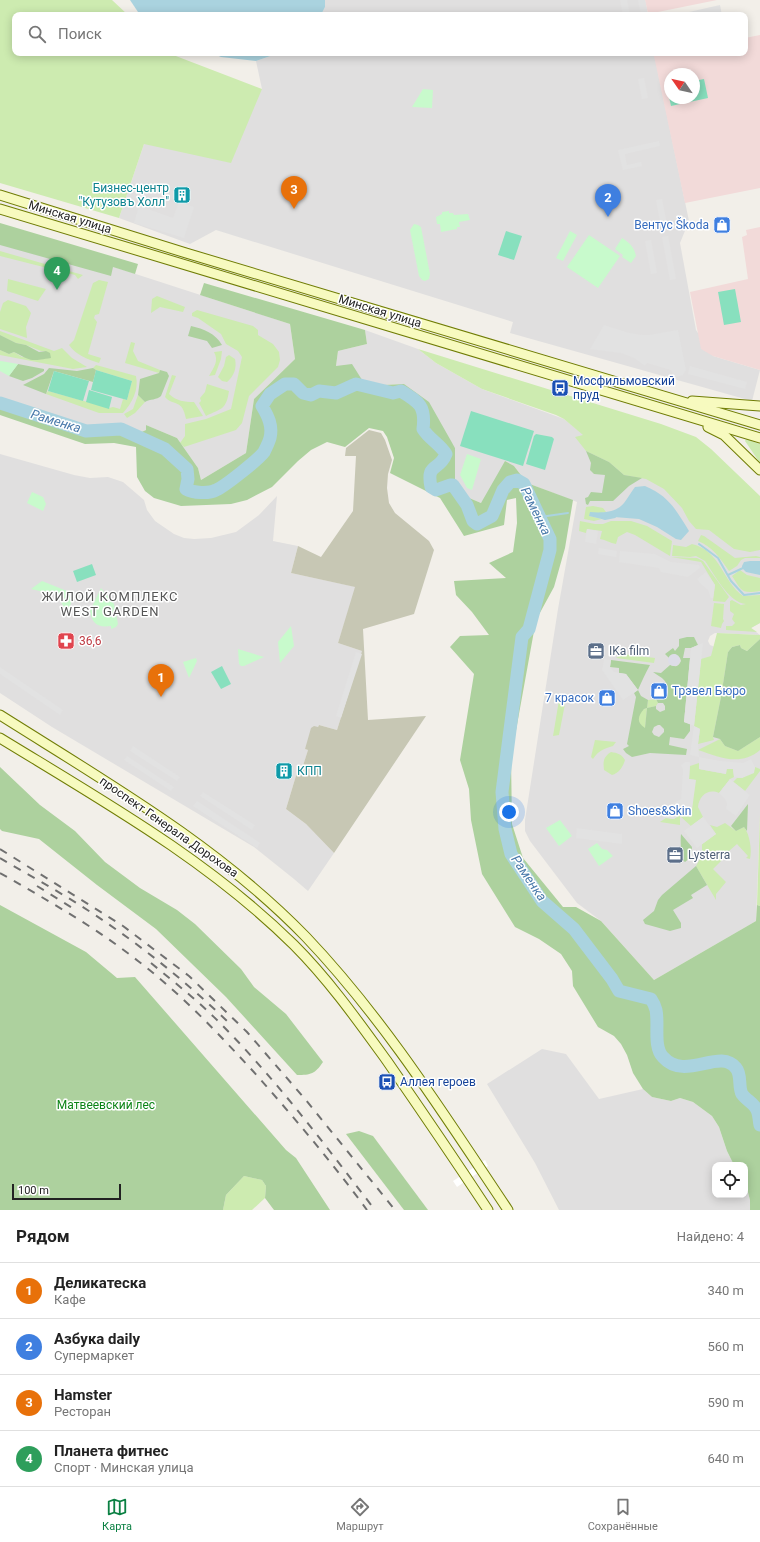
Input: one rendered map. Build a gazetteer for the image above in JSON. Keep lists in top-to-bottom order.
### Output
{
  "streets": {
    "main road": ["Минская улица", "проспект Генерала Дорохова"]
  },
  "districts": ["ЖИЛОЙ КОМПЛЕКС WEST GARDEN"],
  "water": ["Раменка"],
  "parks": ["Матвеевский лес"],
  "places": {
    "building": ["Бизнес-центр \"Кутузовъ Холл\"", "КПП"],
    "shop": [
      "Вентус Škoda",
      "Трэвел Бюро",
      "7 красок",
      "Shoes&Skin"
    ],
    "bus stop": ["Мосфильмовский пруд", "Аллея героев"],
    "pharmacy": ["36,6"],
    "office": ["IKa film", "Lysterra"]
  },
  "scale_bar": "100 m",
  "north": "top left",
  "page": {
    "search": "Поиск",
    "pins": [
      "3",
      "2",
      "4",
      "1"
    ],
    "scale": "100 m",
    "heading": ["Рядом", "Найдено: 4"],
    "list": [
      {
        "mark": "1",
        "name": "Деликатеска",
        "note": "Кафе",
        "value": "340 m"
      },
      {
        "mark": "2",
        "name": "Азбука daily",
        "note": "Супермаркет",
        "value": "560 m"
      },
      {
        "mark": "3",
        "name": "Hamster",
        "note": "Ресторан",
        "value": "590 m"
      },
      {
        "mark": "4",
        "name": "Планета фитнес",
        "note": "Спорт · Минская улица",
        "value": "640 m"
      }
    ],
    "nav": ["Карта", "Маршрут", "Сохранённые"]
  }
}
